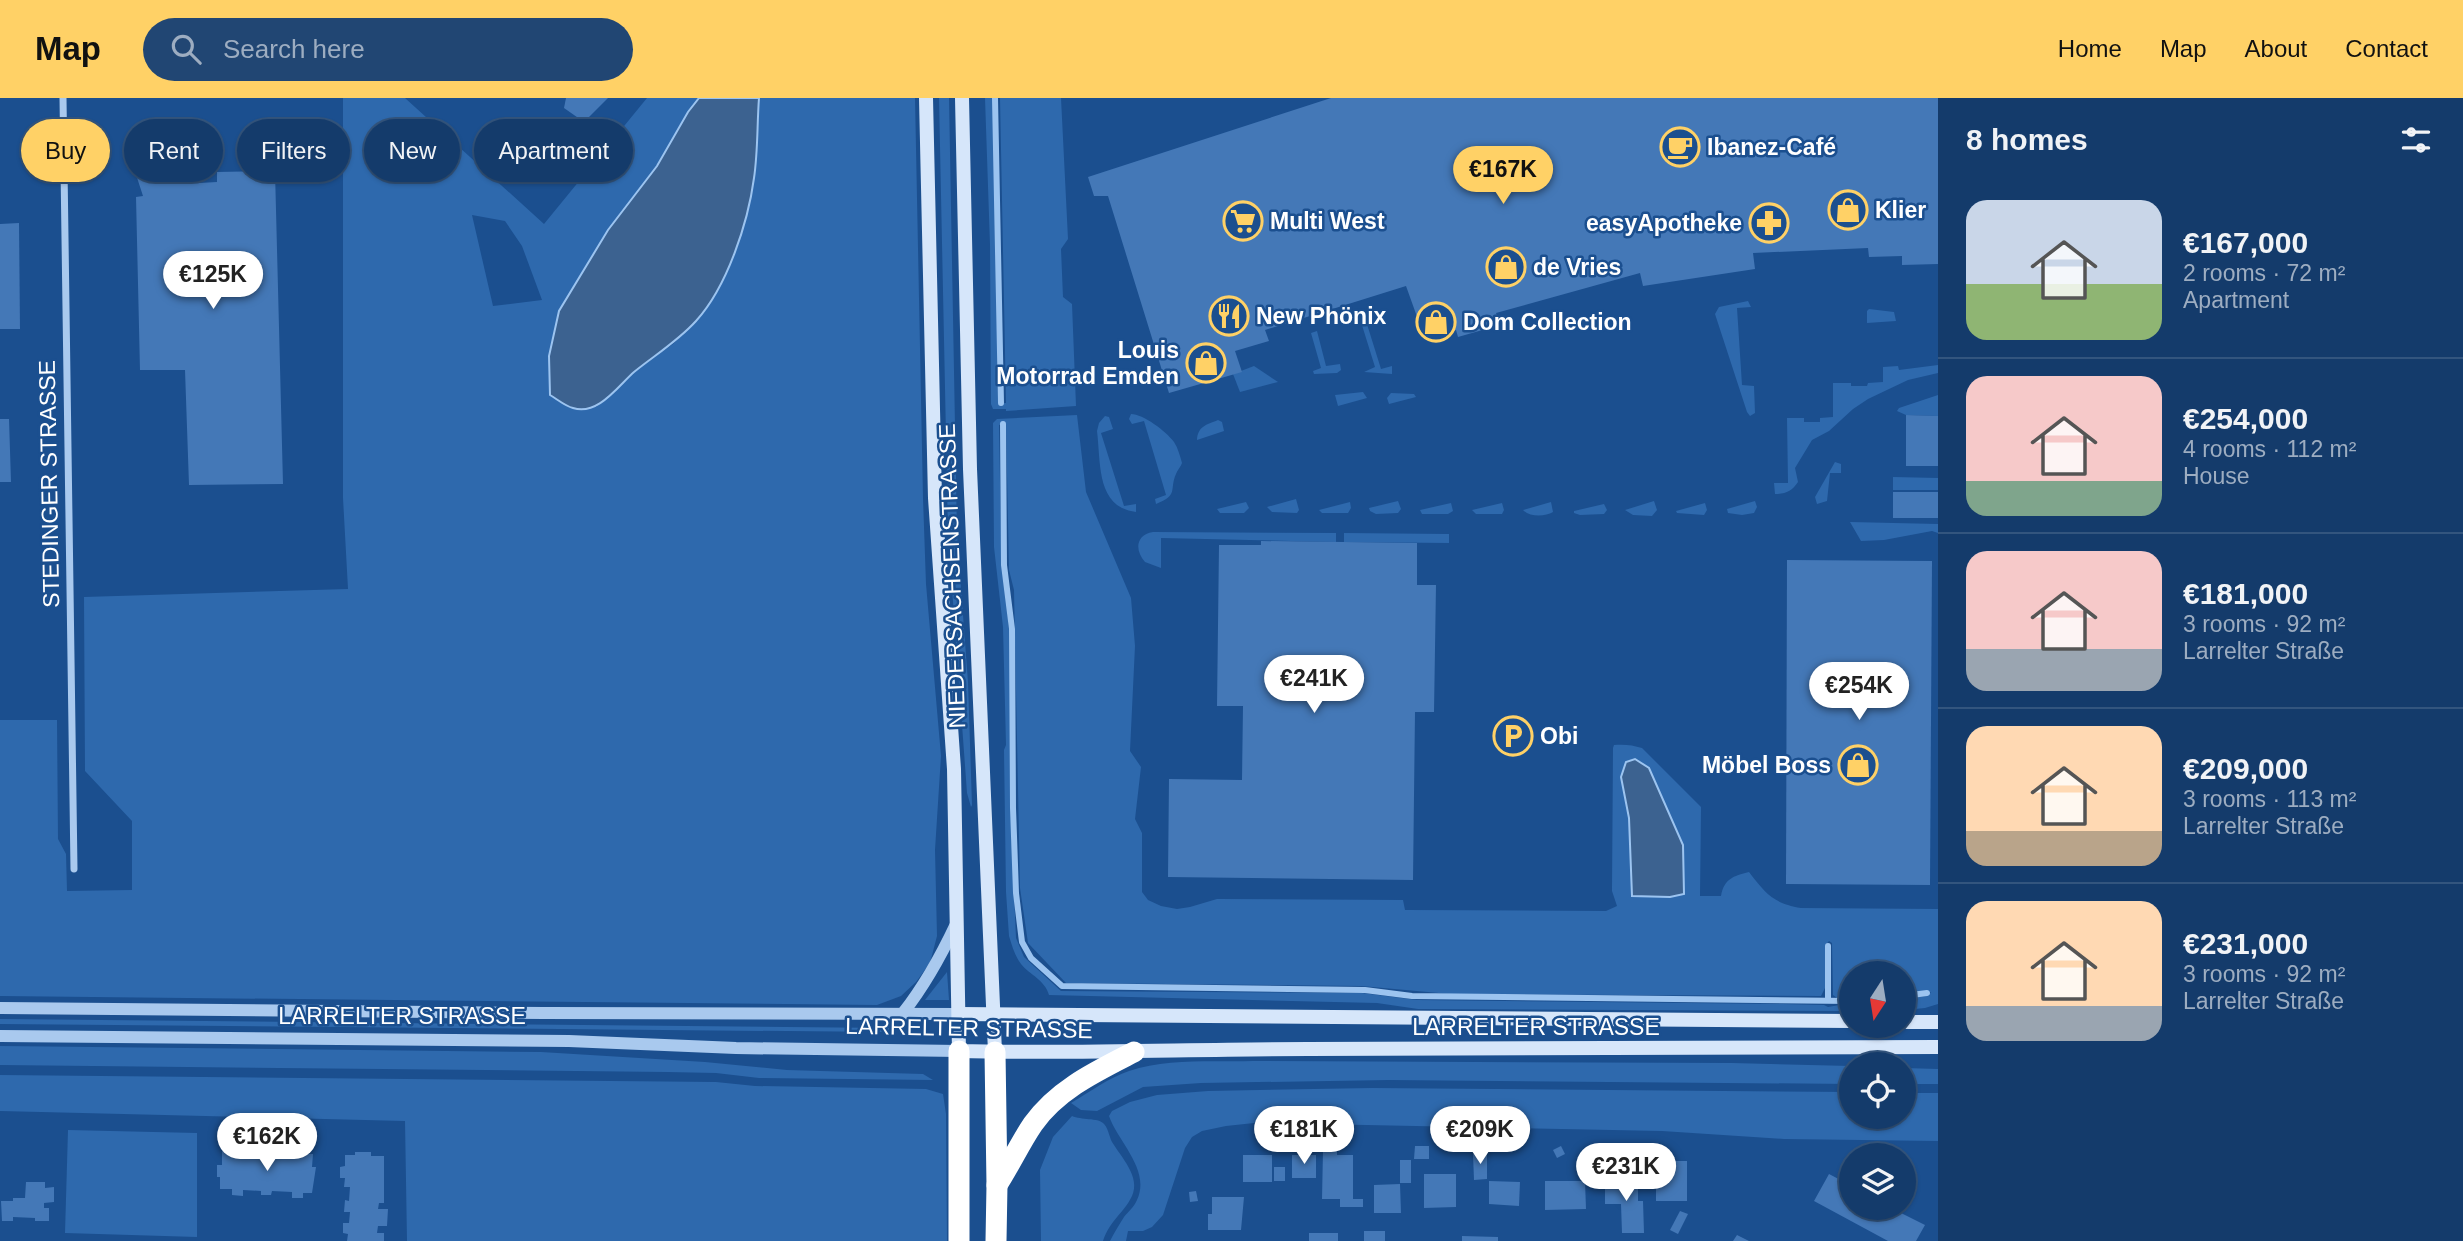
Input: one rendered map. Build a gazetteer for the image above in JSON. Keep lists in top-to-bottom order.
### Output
{
  "streets": {
    "main road": ["NIEDERSACHSENSTRASSE", "LARRELTER STRASSE"],
    "street": ["STEDINGER STRASSE"]
  },
  "crossings": [
    ["NIEDERSACHSENSTRASSE", "LARRELTER STRASSE"]
  ],
  "places": {
    "cafe": ["Ibanez-Café"],
    "shop": [
      "Klier",
      "de Vries",
      "Dom Collection",
      "Louis Motorrad Emden",
      "Möbel Boss"
    ],
    "supermarket": ["Multi West"],
    "pharmacy": ["easyApotheke"],
    "restaurant": ["New Phönix"],
    "parking": ["Obi"]
  },
  "north": "bottom",
  "page": {
    "header": "Map",
    "search": "Search here",
    "nav": [
      "Home",
      "Map",
      "About",
      "Contact"
    ],
    "heading": "8 homes",
    "chip": [
      "Buy",
      "Rent",
      "Filters",
      "New",
      "Apartment"
    ],
    "price": [
      "€167K",
      "€125K",
      "€241K",
      "€254K",
      "€181K",
      "€209K",
      "€162K",
      "€231K"
    ],
    "list": [
      {
        "name": "€167,000",
        "note": "2 rooms · 72 m² · Apartment"
      },
      {
        "name": "€254,000",
        "note": "4 rooms · 112 m² · House"
      },
      {
        "name": "€181,000",
        "note": "3 rooms · 92 m² · Larrelter Straße"
      },
      {
        "name": "€209,000",
        "note": "3 rooms · 113 m² · Larrelter Straße"
      },
      {
        "name": "€231,000",
        "note": "3 rooms · 92 m² · Larrelter Straße"
      }
    ]
  }
}
